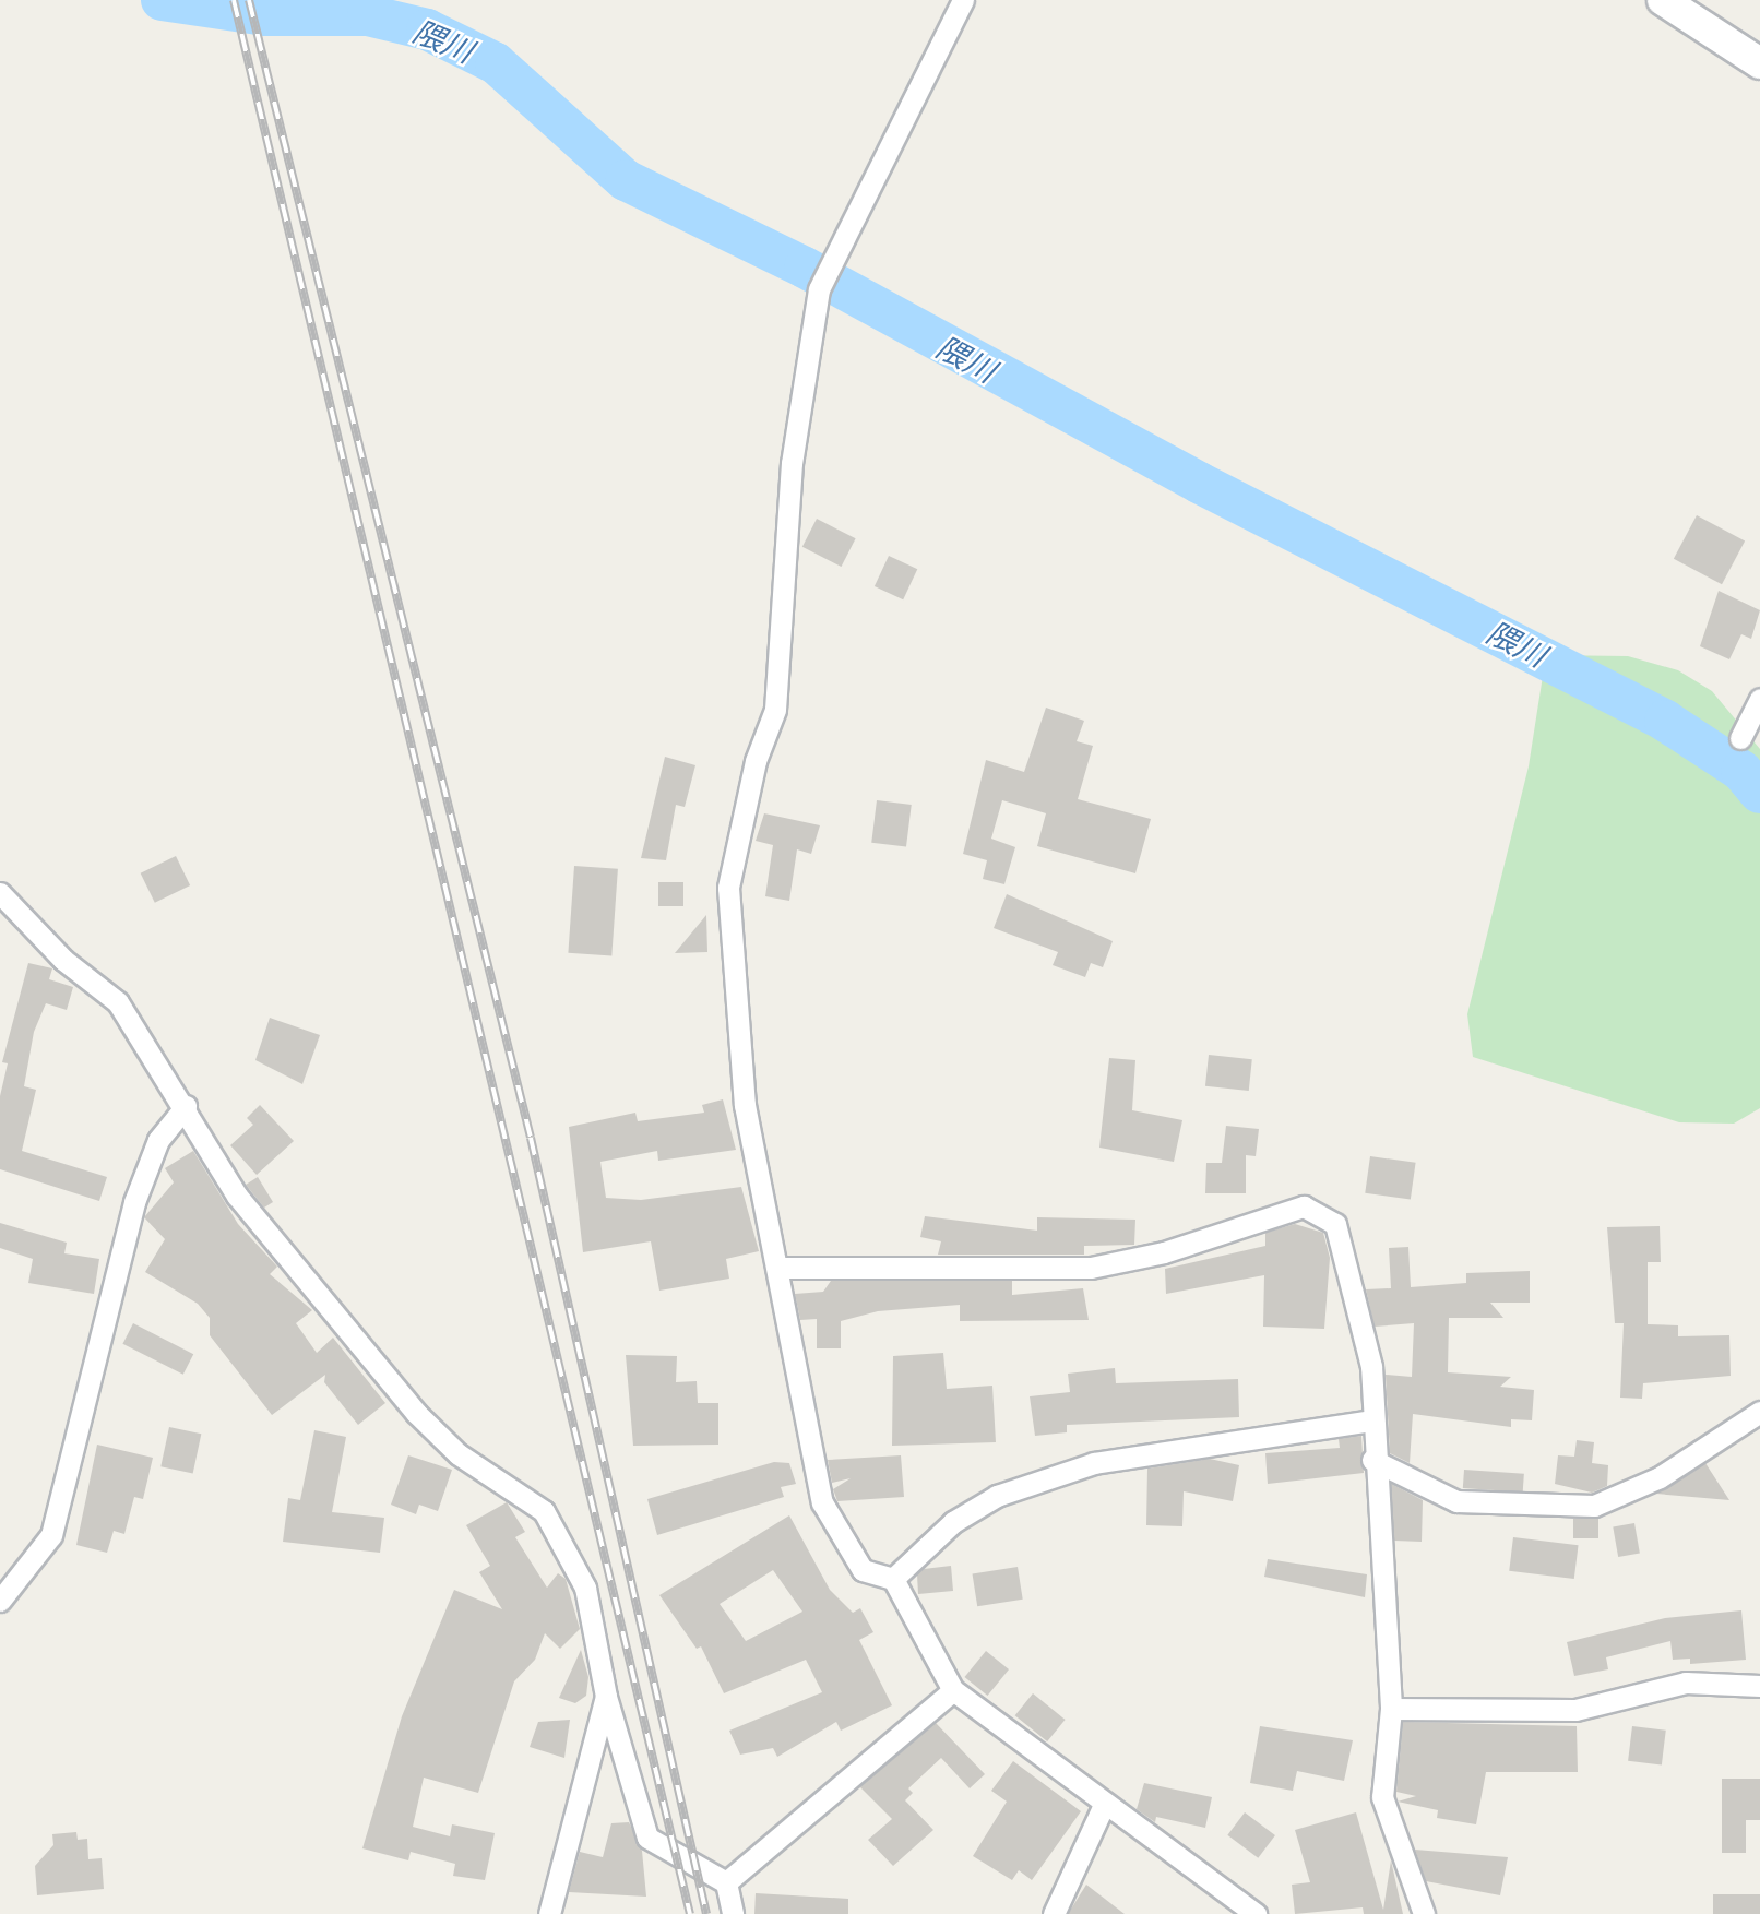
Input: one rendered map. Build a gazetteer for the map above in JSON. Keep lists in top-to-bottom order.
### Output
{
  "water": ["隈川"]
}
